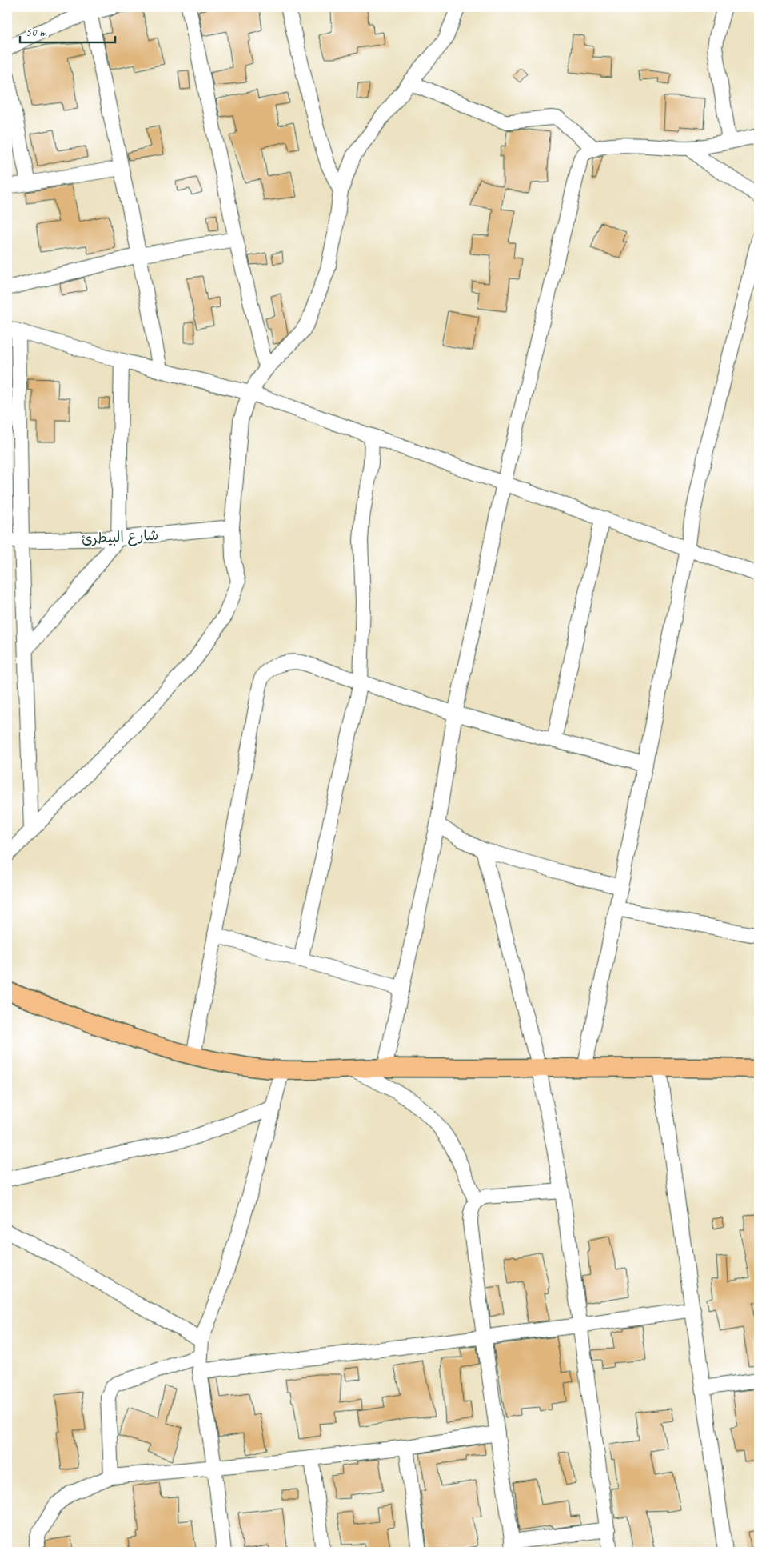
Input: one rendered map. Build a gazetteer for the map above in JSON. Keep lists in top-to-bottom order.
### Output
{
  "streets": {
    "street": ["شارع البيطرئ"]
  },
  "scale_bar": "50 m"
}
